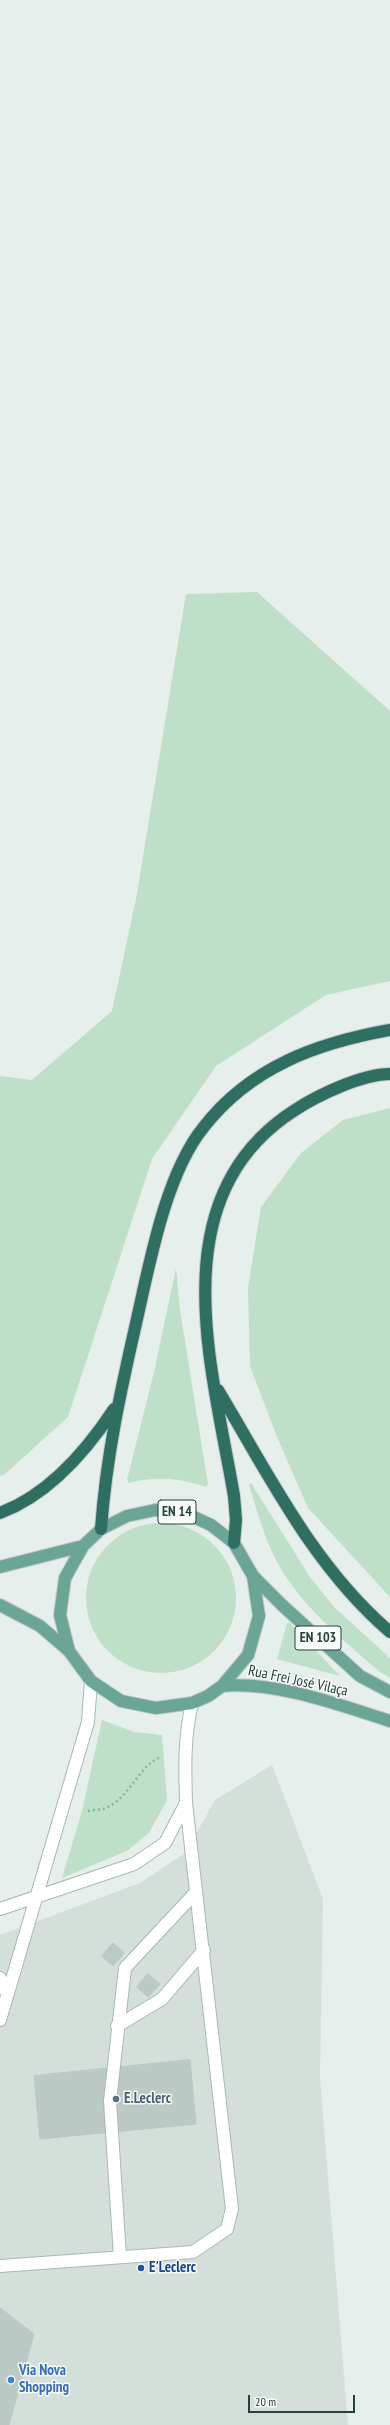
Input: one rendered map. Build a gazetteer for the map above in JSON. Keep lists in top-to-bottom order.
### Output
{
  "streets": {
    "main road": ["EN 14", "EN 103", "Rua Frei José Vilaça"]
  },
  "places": ["E.Leclerc", "E'Leclerc", "Via Nova Shopping"],
  "scale_bar": "20 m"
}
